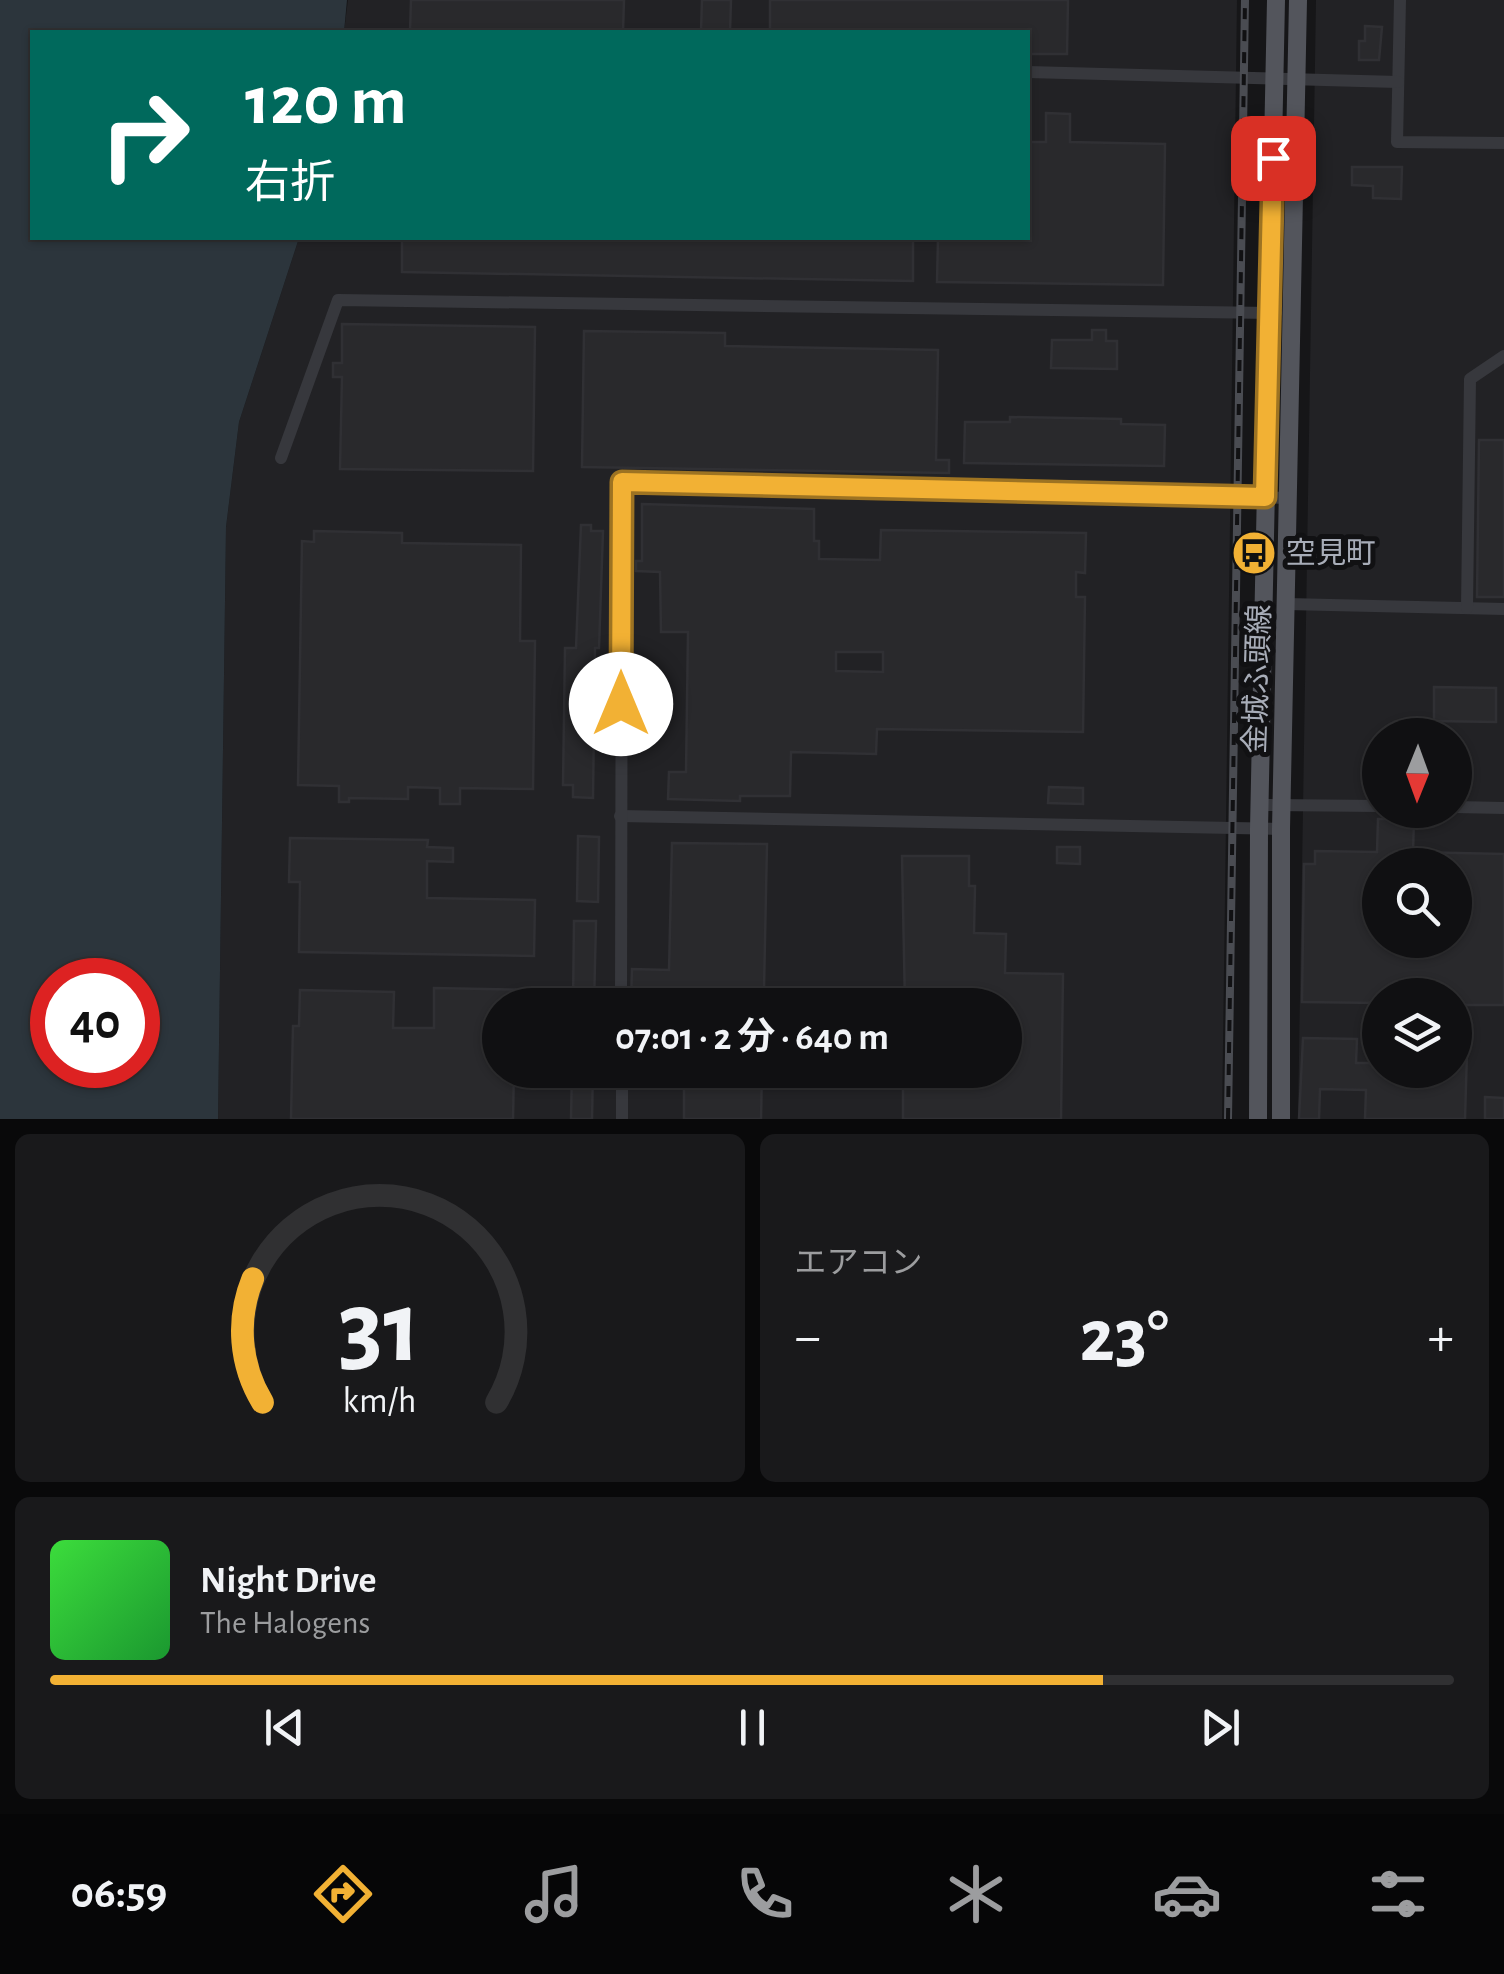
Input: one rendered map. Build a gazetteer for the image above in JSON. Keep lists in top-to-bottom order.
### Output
{
  "streets": {
    "main road": ["金城ふ頭線"]
  },
  "places": {
    "bus stop": ["空見町"]
  },
  "north": "bottom",
  "page": {
    "turn": ["120 m", "右折"],
    "limit": "40",
    "trip": "07:01 · 2 分 · 640 m",
    "tile": "エアコン",
    "heat": ["−", "23°", "+"],
    "song": ["Night Drive", "The Halogens"],
    "tabs": "06:59",
    "gauge": ["31", "km/h"]
  }
}
